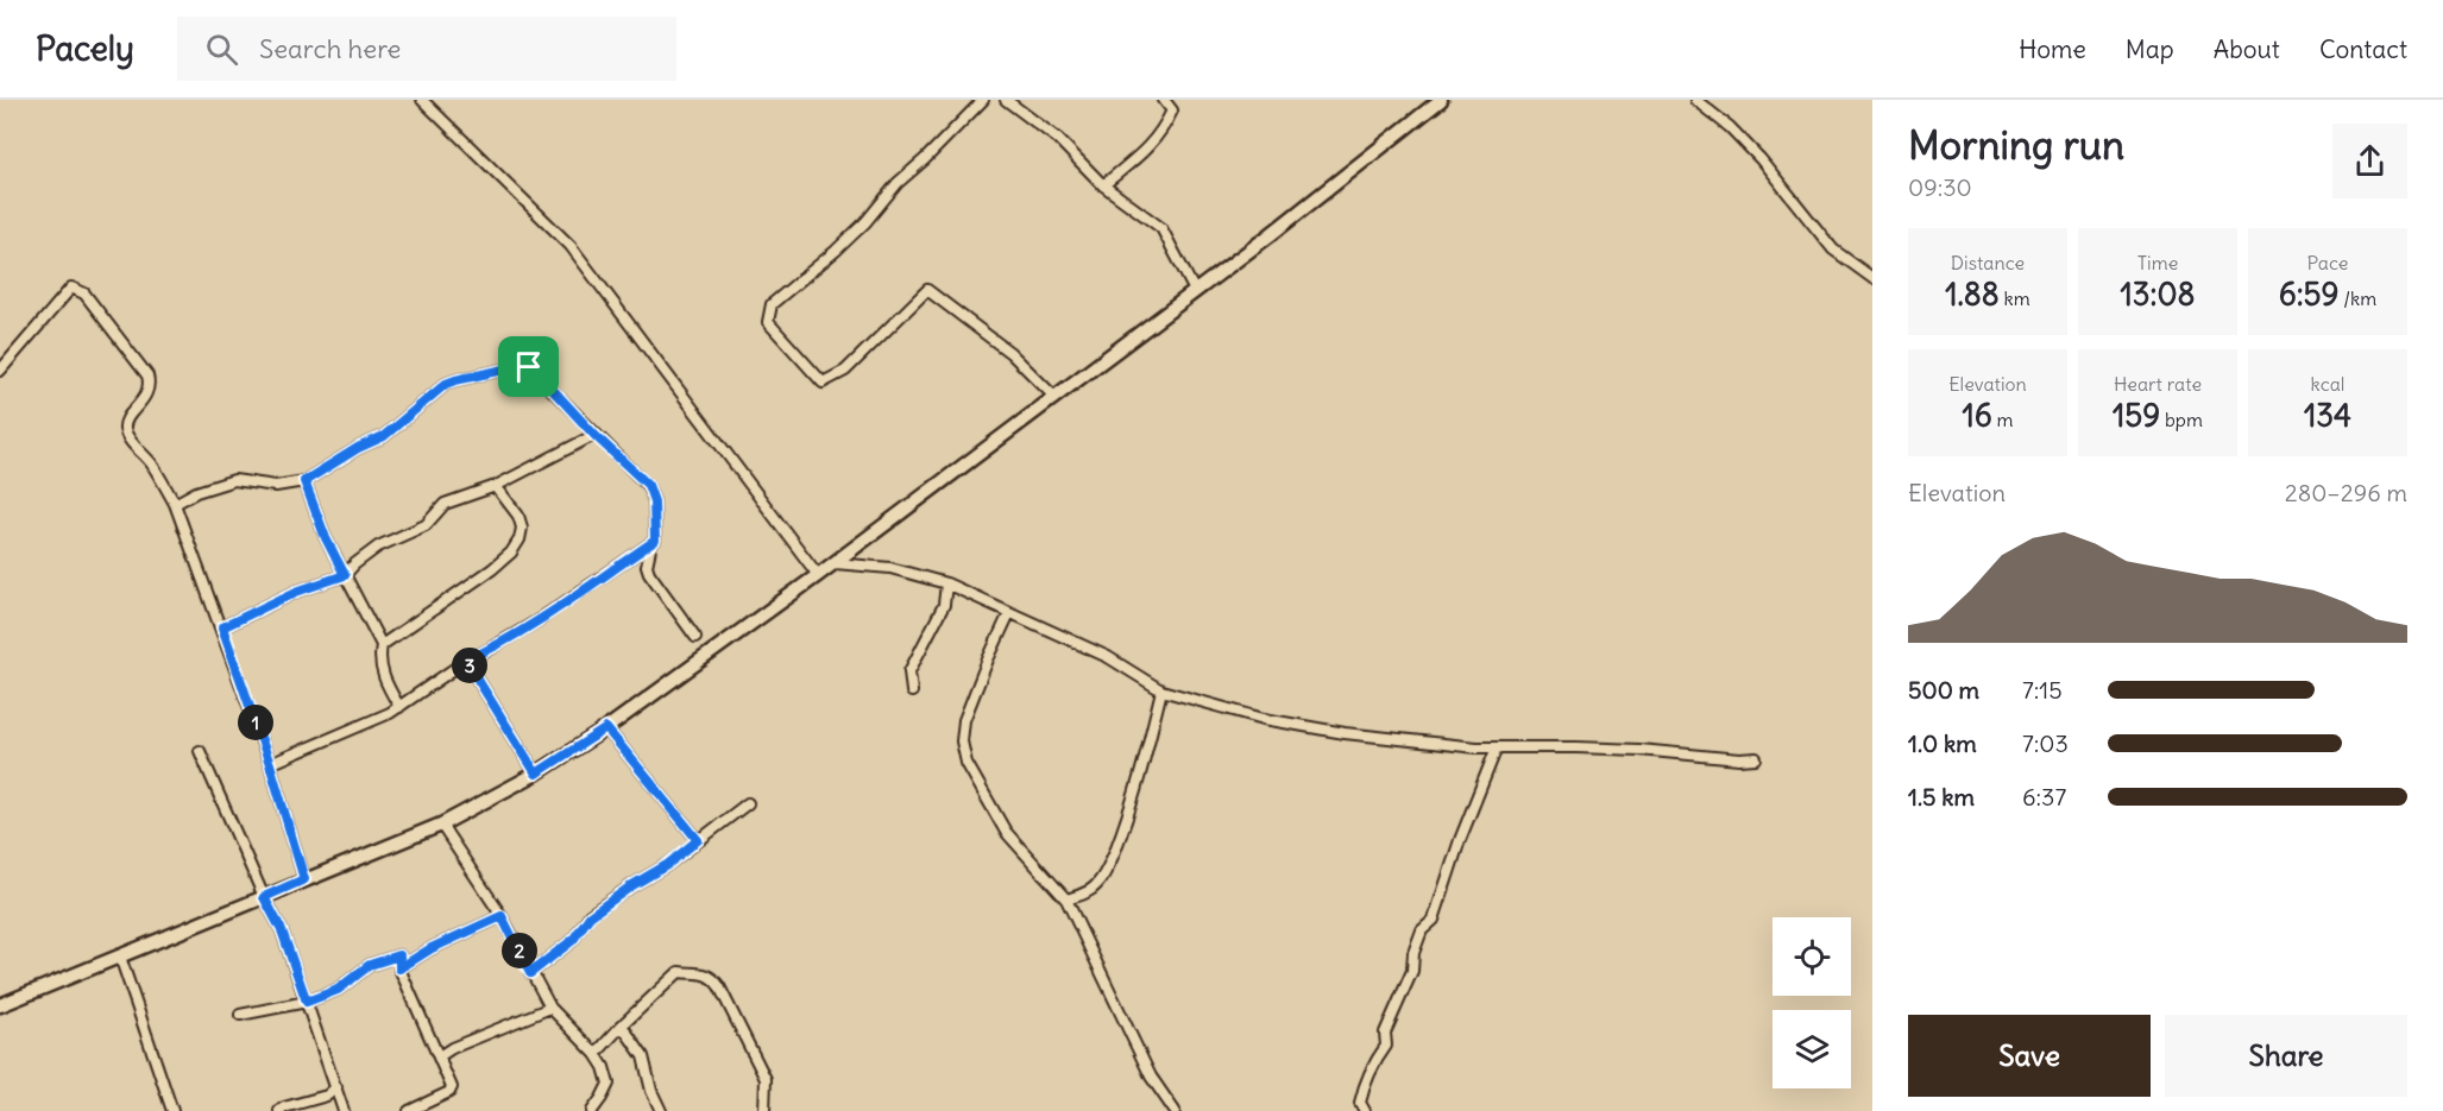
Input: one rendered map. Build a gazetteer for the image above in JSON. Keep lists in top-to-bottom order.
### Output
{
  "page": {
    "header": "Pacely",
    "search": "Search here",
    "nav": [
      "Home",
      "Map",
      "About",
      "Contact"
    ],
    "heading": ["Morning run", "09:30"],
    "stats": [
      ["Distance", "1.88 km"],
      ["Time", "13:08"],
      ["Pace", "6:59 /km"],
      ["Elevation", "16 m"],
      ["Heart rate", "159 bpm"],
      ["kcal", "134"]
    ],
    "chart": ["Elevation", "280–296 m"],
    "pins": ["3", "1", "2"],
    "list": [
      {
        "name": "500 m",
        "note": "7:15"
      },
      {
        "name": "1.0 km",
        "note": "7:03"
      },
      {
        "name": "1.5 km",
        "note": "6:37"
      }
    ],
    "buttons": ["Save", "Share"]
  }
}
